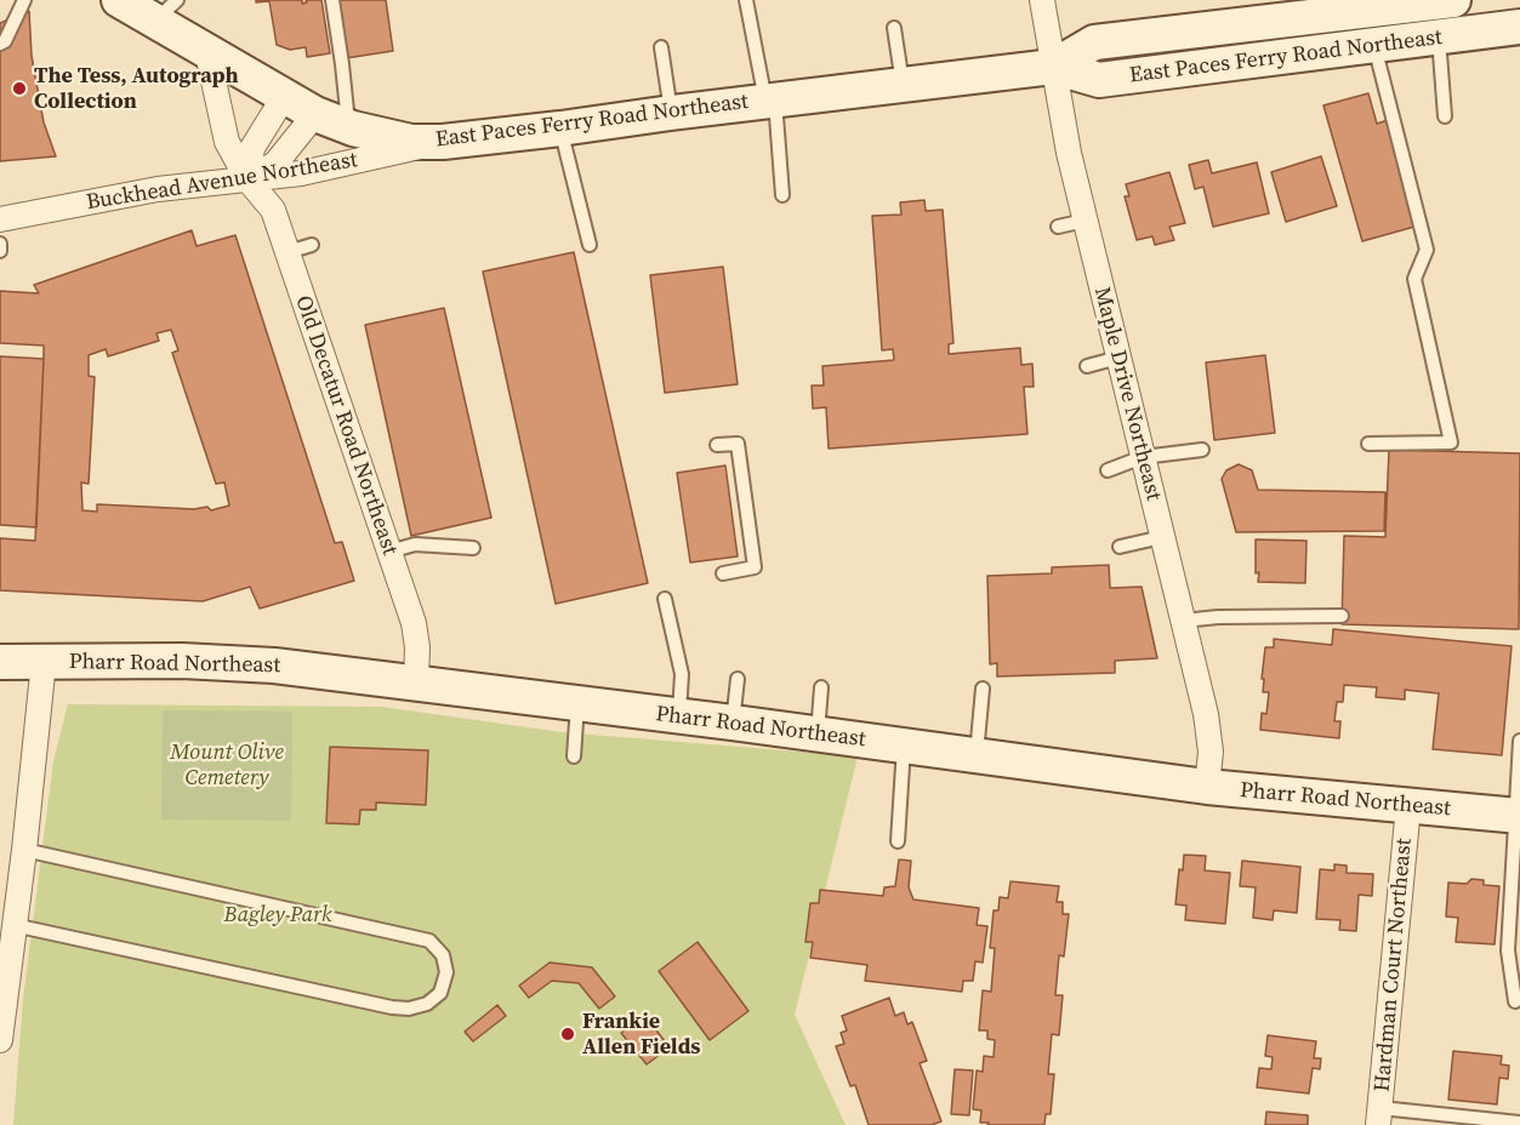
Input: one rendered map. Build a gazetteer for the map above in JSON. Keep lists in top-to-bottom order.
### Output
{
  "streets": {
    "street": [
      "East Paces Ferry Road Northeast",
      "Buckhead Avenue Northeast",
      "Maple Drive Northeast",
      "Old Decatur Road Northeast",
      "Pharr Road Northeast",
      "Hardman Court Northeast"
    ]
  },
  "crossings": [
    ["East Paces Ferry Road Northeast", "Buckhead Avenue Northeast"],
    ["East Paces Ferry Road Northeast", "Maple Drive Northeast"],
    ["East Paces Ferry Road Northeast", "Old Decatur Road Northeast"],
    ["Buckhead Avenue Northeast", "Old Decatur Road Northeast"],
    ["Maple Drive Northeast", "Pharr Road Northeast"],
    ["Old Decatur Road Northeast", "Pharr Road Northeast"],
    ["Pharr Road Northeast", "Hardman Court Northeast"]
  ],
  "parks": ["Mount Olive Cemetery", "Bagley Park"],
  "places": ["The Tess, Autograph Collection", "Frankie Allen Fields"]
}
